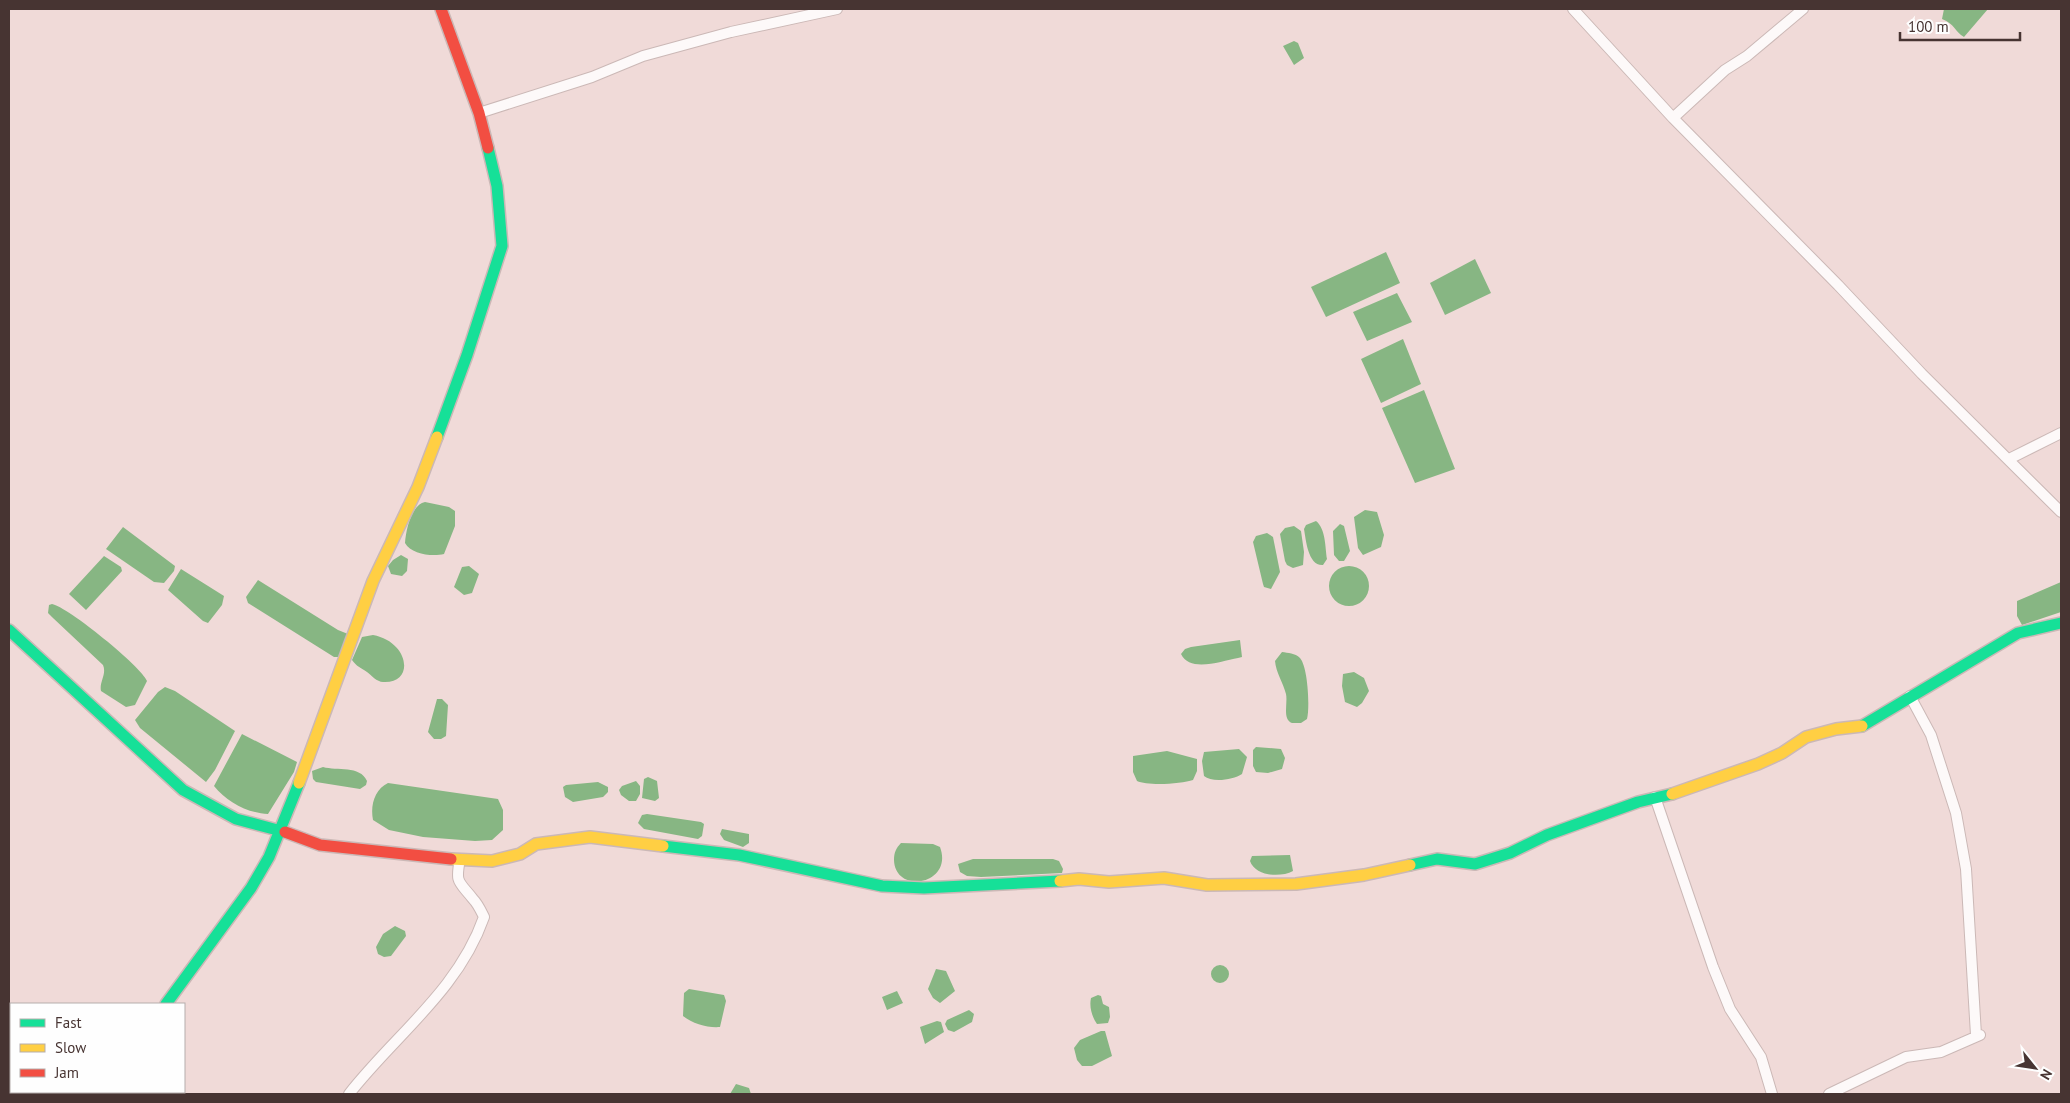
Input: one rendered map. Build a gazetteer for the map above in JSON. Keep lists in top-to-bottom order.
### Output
{
  "legend": ["Fast", "Slow", "Jam"],
  "scale_bar": "100 m",
  "north": "bottom right"
}
